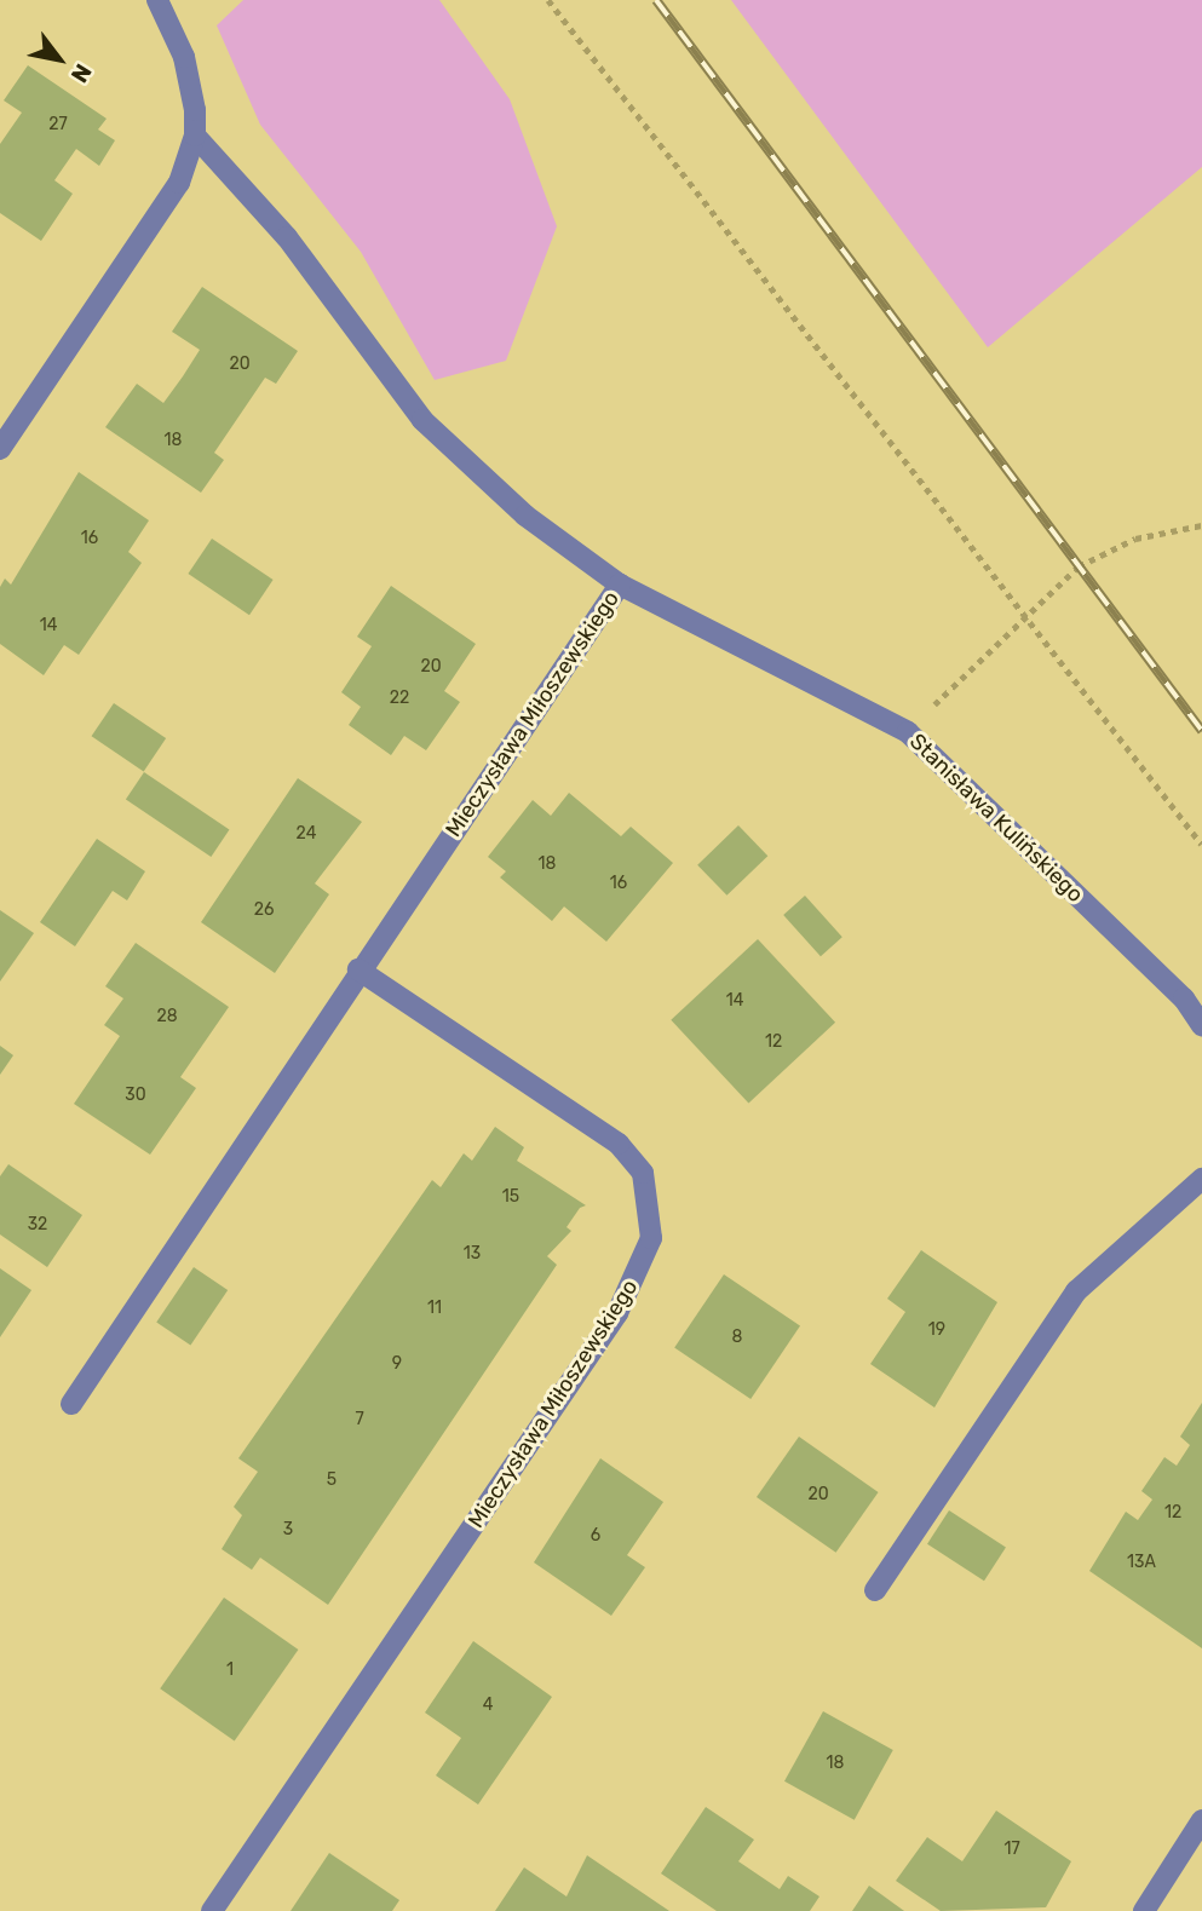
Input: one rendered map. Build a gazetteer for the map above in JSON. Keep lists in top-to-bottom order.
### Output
{
  "streets": {
    "street": ["Mieczysława Miłoszewskiego", "Stanisława Kulińskiego"]
  },
  "crossings": [
    ["Mieczysława Miłoszewskiego", "Stanisława Kulińskiego"]
  ],
  "house_numbers": [
    "27",
    "20",
    "18",
    "16",
    "14",
    "20",
    "22",
    "24",
    "18",
    "16",
    "26",
    "14",
    "28",
    "12",
    "30",
    "15",
    "32",
    "13",
    "11",
    "19",
    "8",
    "9",
    "7",
    "5",
    "20",
    "12",
    "3",
    "6",
    "13A",
    "1",
    "4",
    "18",
    "17"
  ],
  "north": "bottom right"
}
